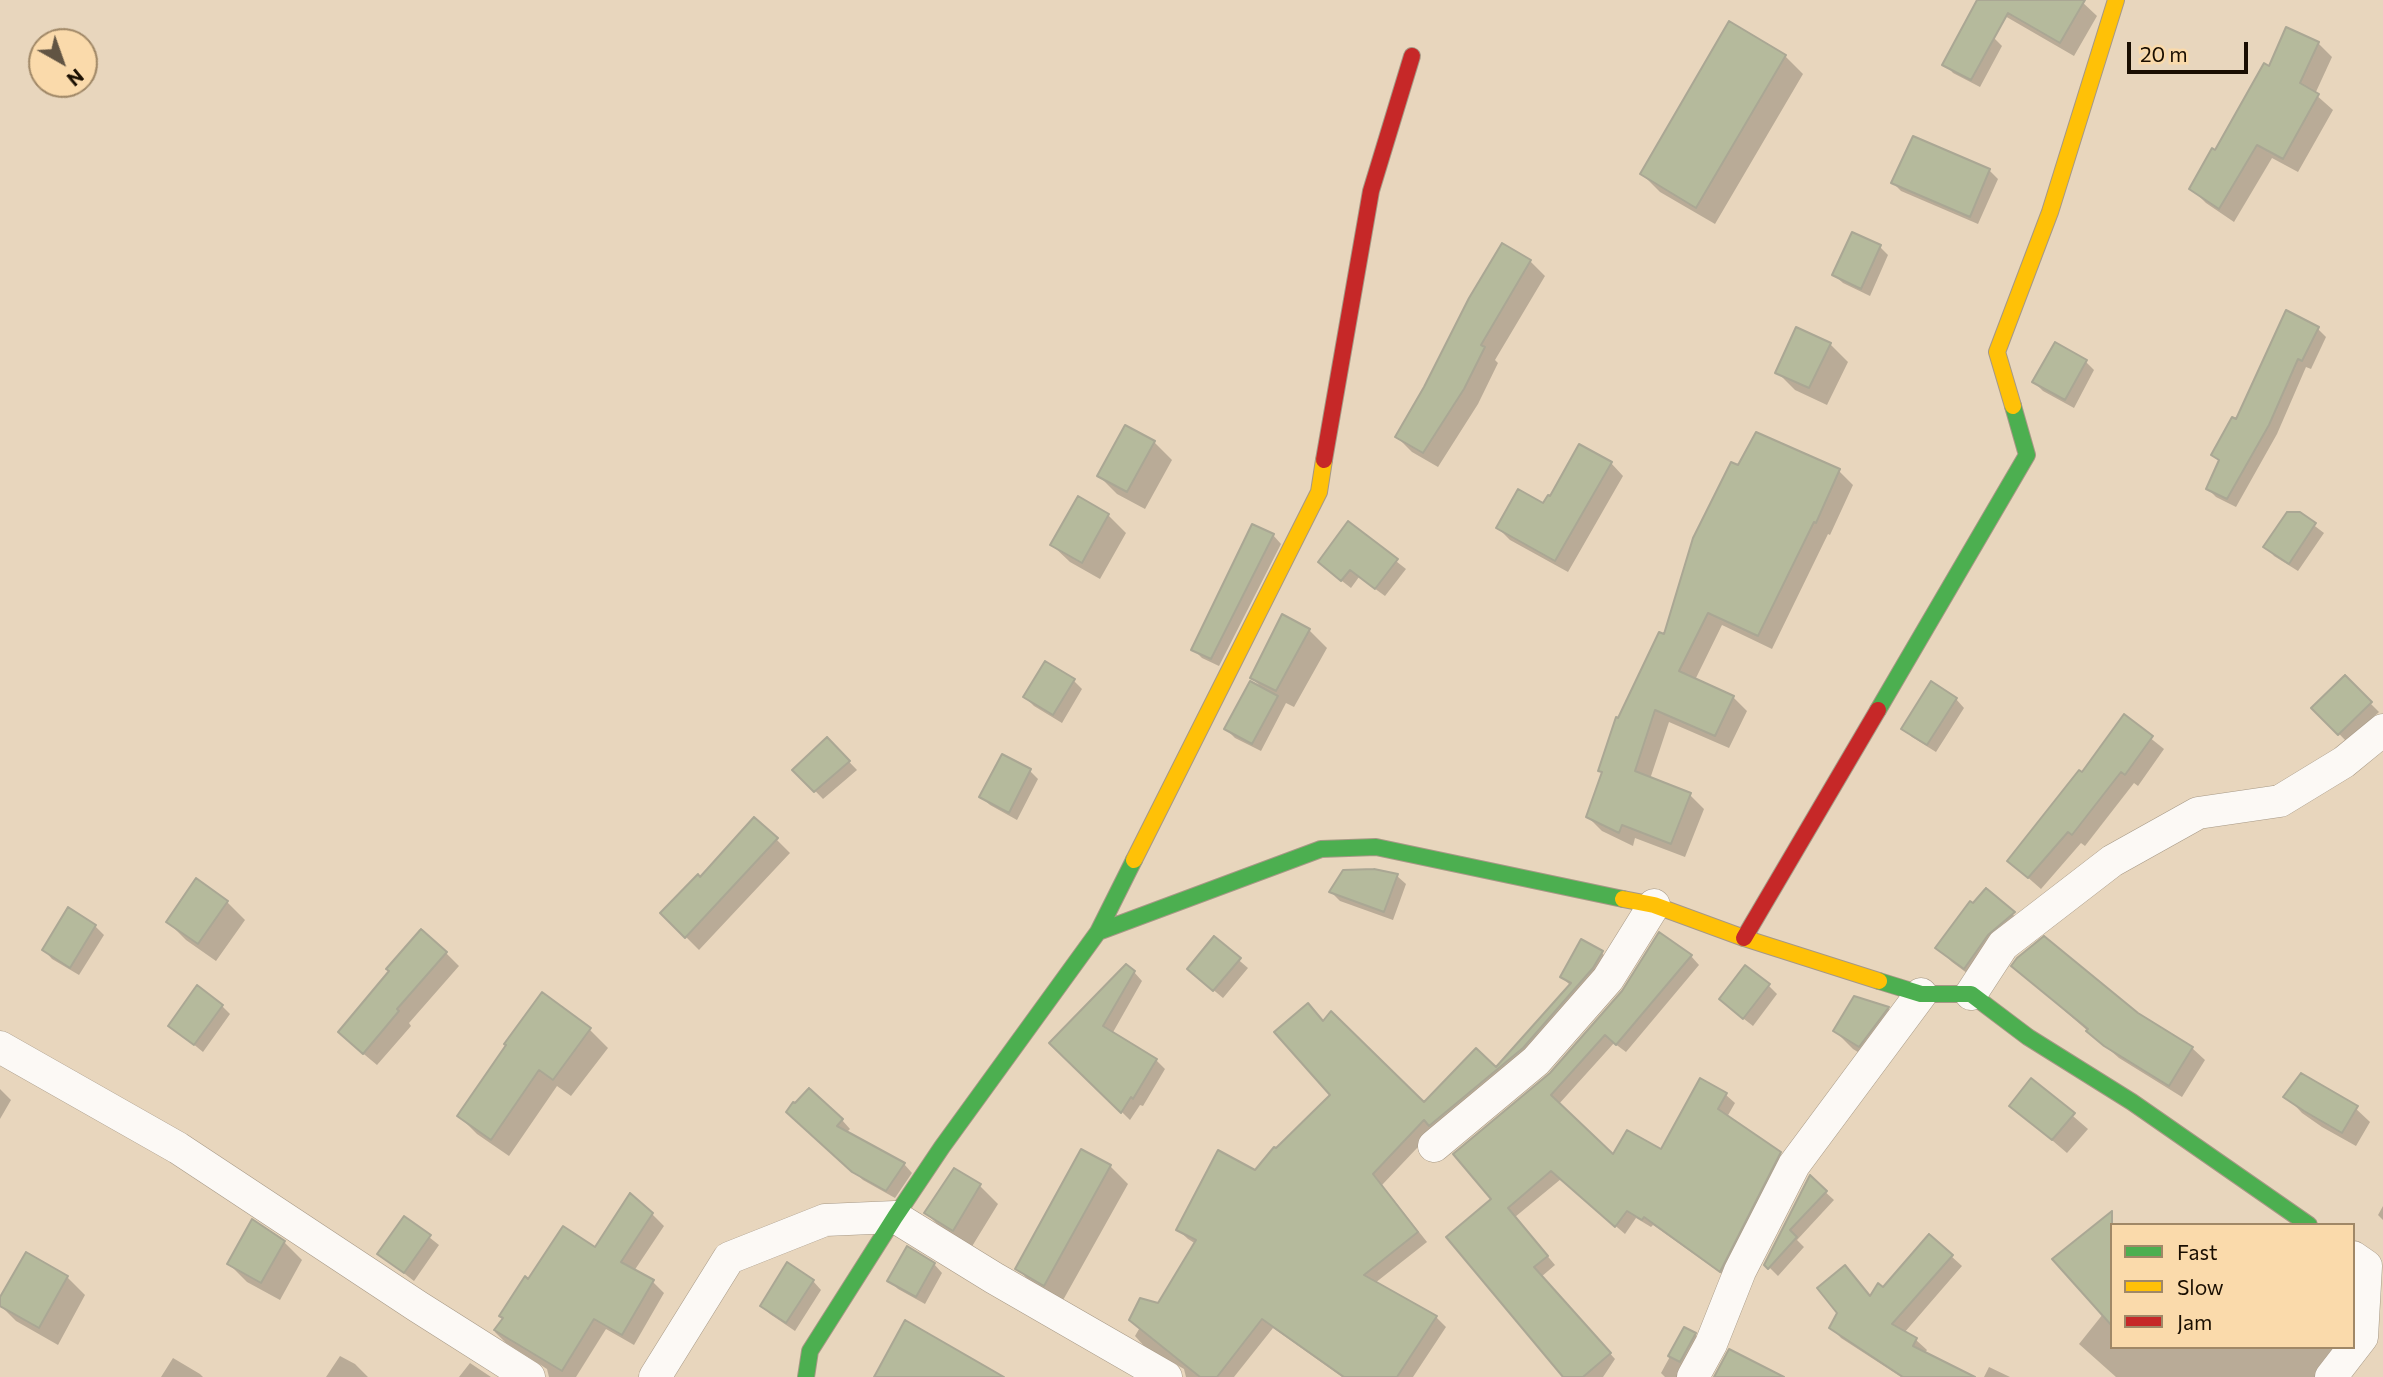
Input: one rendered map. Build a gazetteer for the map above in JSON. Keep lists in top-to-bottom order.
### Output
{
  "legend": ["Fast", "Slow", "Jam"],
  "scale_bar": "20 m",
  "north": "bottom right"
}
